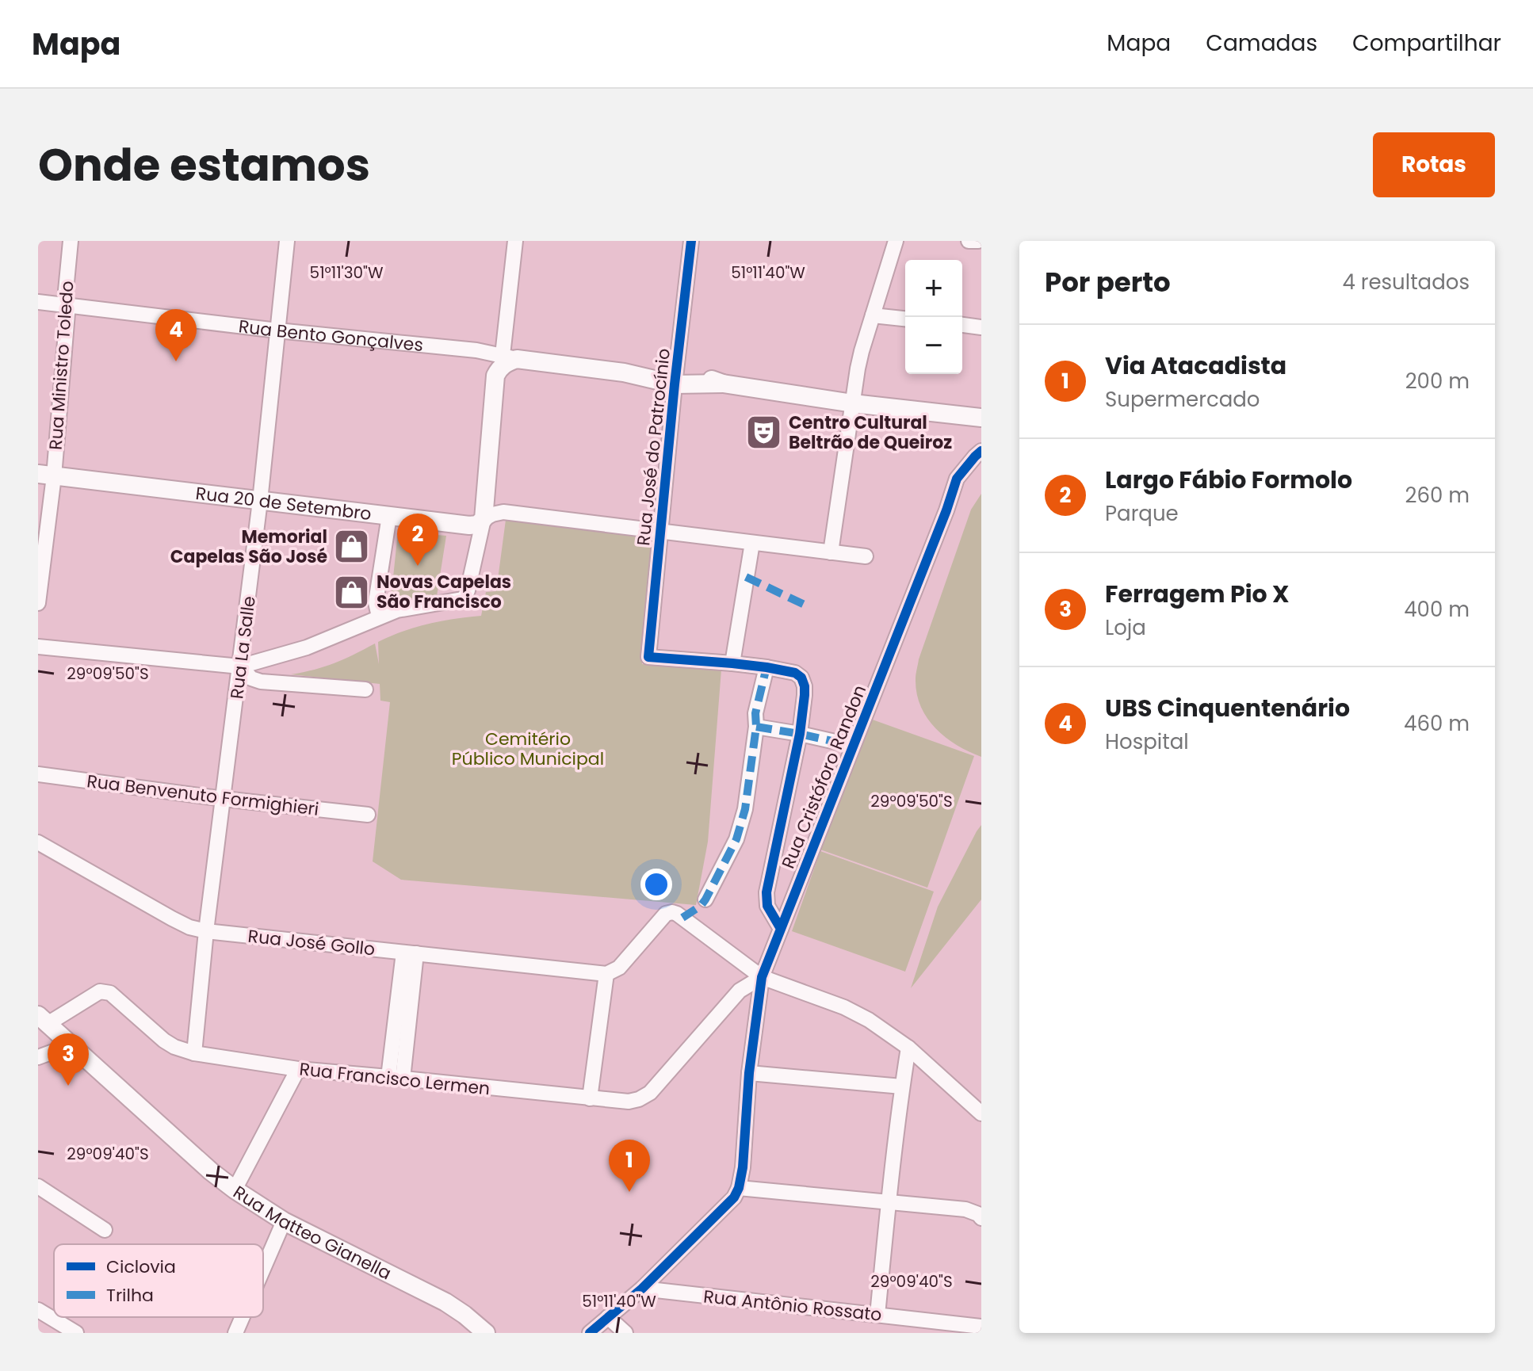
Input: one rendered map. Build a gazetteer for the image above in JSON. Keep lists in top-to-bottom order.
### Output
{
  "streets": {
    "main road": ["Rua Bento Gonçalves", "Rua 20 de Setembro", "Rua Matteo Gianella"],
    "street": [
      "Rua Ministro Toledo",
      "Rua José do Patrocínio",
      "Rua La Salle",
      "Rua Cristóforo Randon",
      "Rua Benvenuto Formighieri",
      "Rua José Gollo",
      "Rua Francisco Lermen",
      "Rua Antônio Rossato"
    ]
  },
  "crossings": [
    ["Rua Bento Gonçalves", "Rua Ministro Toledo"],
    ["Rua Bento Gonçalves", "Rua José do Patrocínio"],
    ["Rua Bento Gonçalves", "Rua La Salle"],
    ["Rua Ministro Toledo", "Rua 20 de Setembro"],
    ["Rua José do Patrocínio", "Rua 20 de Setembro"],
    ["Rua 20 de Setembro", "Rua La Salle"],
    ["Rua La Salle", "Rua Benvenuto Formighieri"],
    ["Rua La Salle", "Rua José Gollo"],
    ["Rua La Salle", "Rua Francisco Lermen"],
    ["Rua Cristóforo Randon", "Rua Francisco Lermen"],
    ["Rua Francisco Lermen", "Rua Matteo Gianella"]
  ],
  "parks": ["Cemitério Público Municipal"],
  "places": {
    "theatre": ["Centro Cultural Beltrão de Queiroz"],
    "shop": ["Memorial Capelas São José", "Novas Capelas São Francisco"]
  },
  "legend": ["Ciclovia", "Trilha"],
  "page": {
    "header": "Mapa",
    "nav": ["Mapa", "Camadas", "Compartilhar"],
    "title": "Onde estamos",
    "buttons": "Rotas",
    "heading": ["Por perto", "4 resultados"],
    "map_buttons": ["+", "−"],
    "pins": [
      "4",
      "2",
      "3",
      "1"
    ],
    "list": [
      {
        "mark": "1",
        "name": "Via Atacadista",
        "note": "Supermercado",
        "value": "200 m"
      },
      {
        "mark": "2",
        "name": "Largo Fábio Formolo",
        "note": "Parque",
        "value": "260 m"
      },
      {
        "mark": "3",
        "name": "Ferragem Pio X",
        "note": "Loja",
        "value": "400 m"
      },
      {
        "mark": "4",
        "name": "UBS Cinquentenário",
        "note": "Hospital",
        "value": "460 m"
      }
    ]
  },
  "coordinates": [
    "51°11'30\"W",
    "51°11'40\"W",
    "29°09'50\"S",
    "29°09'40\"S"
  ]
}
